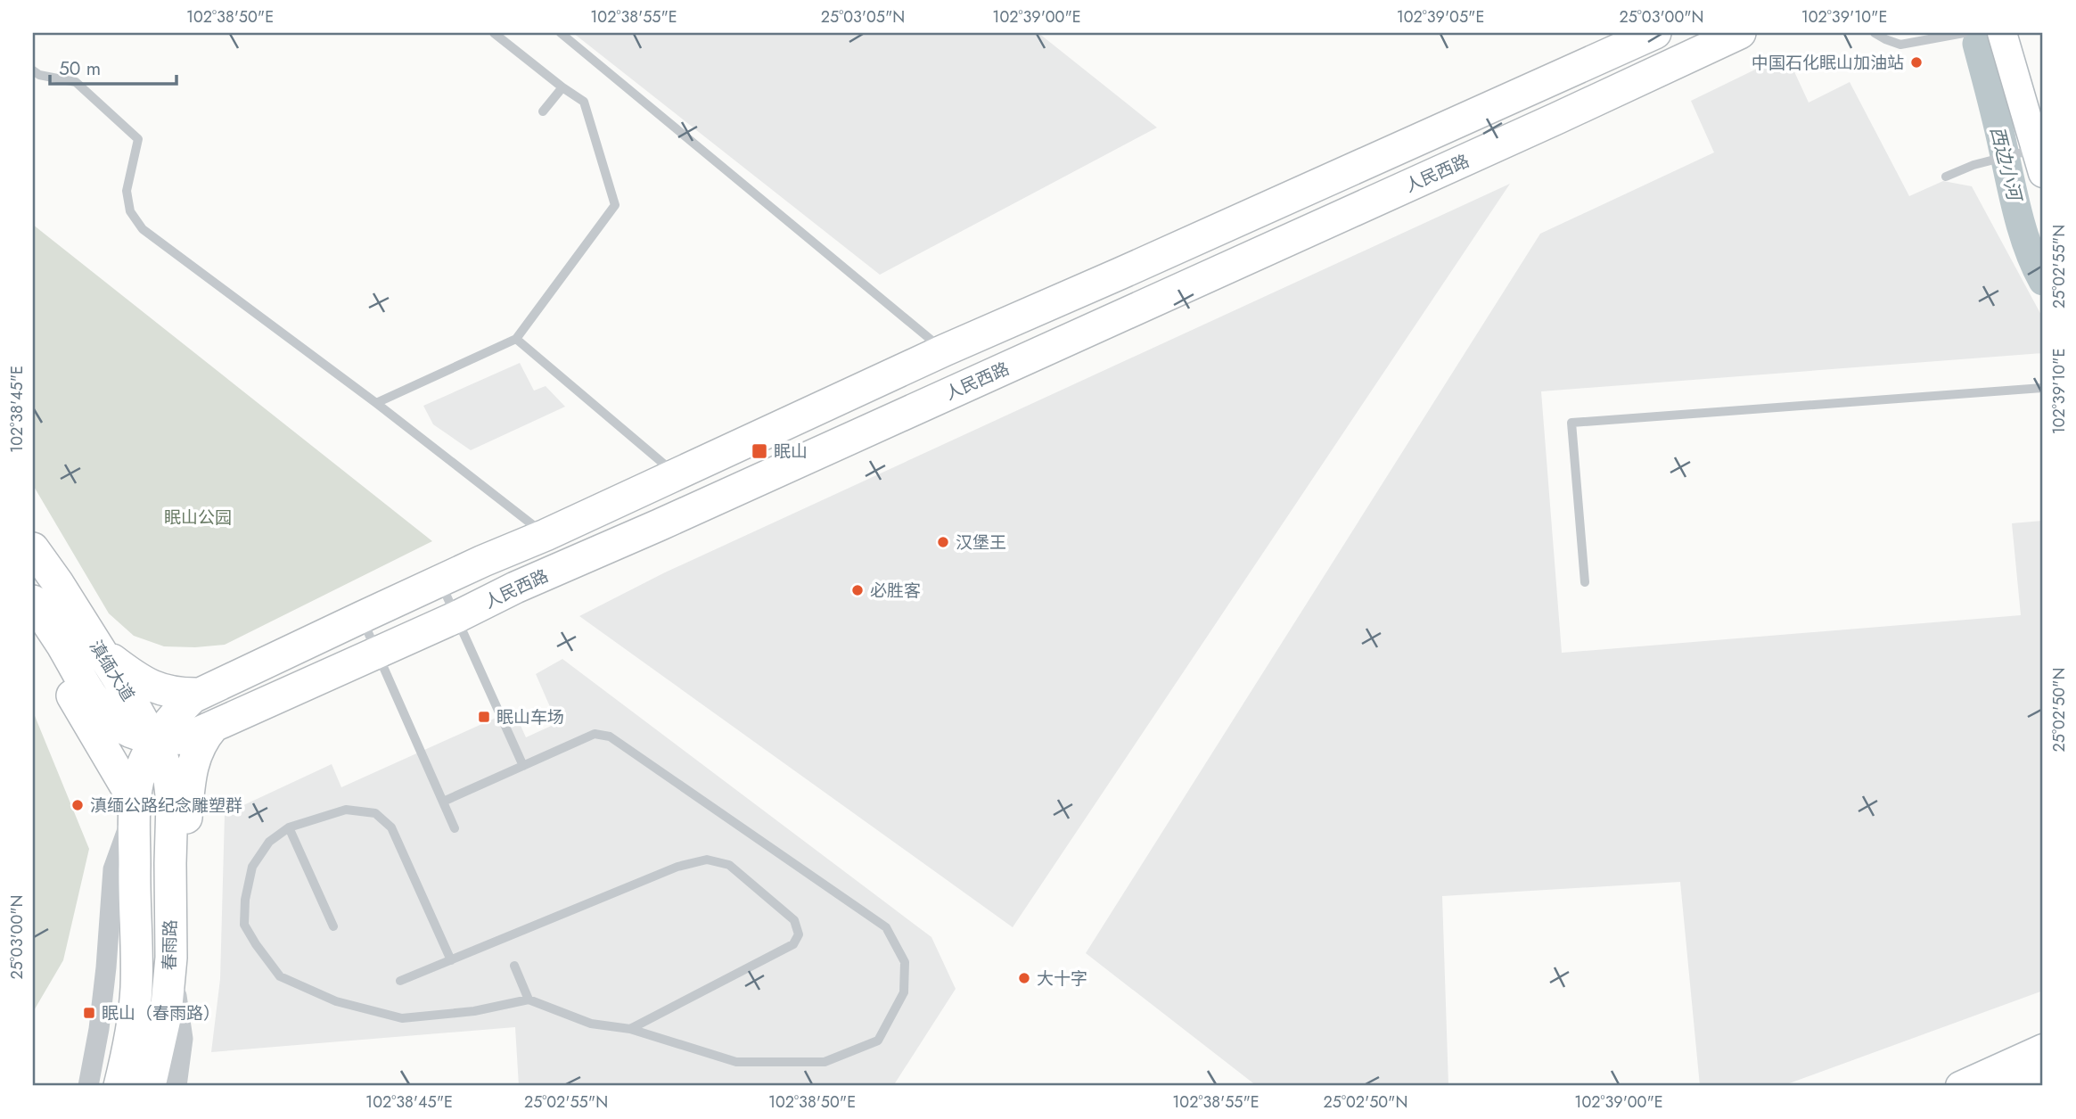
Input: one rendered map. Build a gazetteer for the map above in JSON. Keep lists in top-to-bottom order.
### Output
{
  "streets": {
    "main road": ["人民西路", "滇缅大道", "春雨路"]
  },
  "crossings": [
    ["人民西路", "滇缅大道"],
    ["人民西路", "春雨路"],
    ["滇缅大道", "春雨路"]
  ],
  "water": ["西边小河"],
  "parks": ["眠山公园"],
  "places": {
    "other": [
      "中国石化眠山加油站",
      "汉堡王",
      "必胜客",
      "滇缅公路纪念雕塑群",
      "大十字"
    ],
    "transit": ["眠山", "眠山车场", "眠山（春雨路）"]
  },
  "scale_bar": "50 m",
  "coordinates": [
    "102°38'50\"E",
    "102°38'55\"E",
    "25°03'05\"N",
    "102°39'00\"E",
    "102°39'05\"E",
    "25°03'00\"N",
    "102°39'10\"E",
    "25°02'55\"N",
    "102°38'45\"E",
    "25°02'50\"N"
  ]
}
